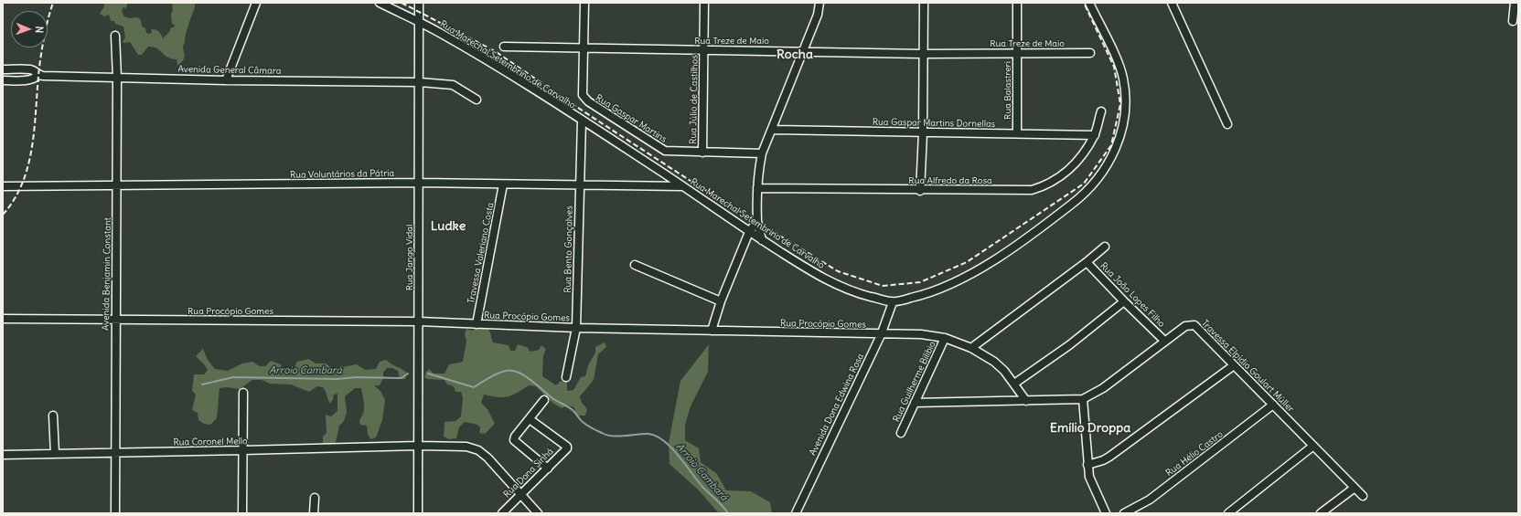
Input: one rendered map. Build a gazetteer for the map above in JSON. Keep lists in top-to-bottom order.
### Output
{
  "streets": {
    "street": [
      "Rua Treze de Maio",
      "Rua Marechal Setembrino de Carvalho",
      "Avenida General Câmara",
      "Rua Balastreri",
      "Rua Júlio de Castilhos",
      "Rua Gaspar Martins",
      "Rua Gaspar Martins Dornellas",
      "Rua Voluntários da Pátria",
      "Rua Alfredo da Rosa",
      "Rua Bento Gonçalves",
      "Travessa Valeriano Costa",
      "Rua Jango Vidal",
      "Avenida Benjamin Constant",
      "Rua João Lopes Filho",
      "Rua Procópio Gomes",
      "Travessa Elpídio Goulart Müller",
      "Rua Guilherme Bilibio",
      "Avenida Dona Edwina Rosa",
      "Rua Coronel Mello",
      "Rua Hélio Castro",
      "Rua Dona Sinhá"
    ]
  },
  "crossings": [
    ["Rua Treze de Maio", "Rua Balastreri"],
    ["Rua Treze de Maio", "Rua Júlio de Castilhos"],
    ["Rua Treze de Maio", "Rua Gaspar Martins"],
    ["Rua Marechal Setembrino de Carvalho", "Rua Voluntários da Pátria"],
    ["Rua Marechal Setembrino de Carvalho", "Rua Bento Gonçalves"],
    ["Rua Marechal Setembrino de Carvalho", "Rua Jango Vidal"],
    ["Rua Marechal Setembrino de Carvalho", "Avenida Dona Edwina Rosa"],
    ["Avenida General Câmara", "Rua Jango Vidal"],
    ["Avenida General Câmara", "Avenida Benjamin Constant"],
    ["Rua Balastreri", "Rua Gaspar Martins Dornellas"],
    ["Rua Júlio de Castilhos", "Rua Gaspar Martins"],
    ["Rua Gaspar Martins Dornellas", "Rua Alfredo da Rosa"],
    ["Rua Voluntários da Pátria", "Rua Bento Gonçalves"],
    ["Rua Voluntários da Pátria", "Travessa Valeriano Costa"],
    ["Rua Voluntários da Pátria", "Rua Jango Vidal"],
    ["Rua Voluntários da Pátria", "Avenida Benjamin Constant"],
    ["Rua Bento Gonçalves", "Rua Procópio Gomes"],
    ["Travessa Valeriano Costa", "Rua Procópio Gomes"],
    ["Rua Jango Vidal", "Rua Procópio Gomes"],
    ["Rua Jango Vidal", "Rua Coronel Mello"],
    ["Avenida Benjamin Constant", "Rua Procópio Gomes"],
    ["Avenida Benjamin Constant", "Rua Coronel Mello"],
    ["Rua João Lopes Filho", "Travessa Elpídio Goulart Müller"],
    ["Rua Procópio Gomes", "Travessa Elpídio Goulart Müller"],
    ["Rua Procópio Gomes", "Rua Guilherme Bilibio"],
    ["Rua Procópio Gomes", "Avenida Dona Edwina Rosa"],
    ["Travessa Elpídio Goulart Müller", "Rua Guilherme Bilibio"],
    ["Travessa Elpídio Goulart Müller", "Rua Hélio Castro"],
    ["Rua Coronel Mello", "Rua Dona Sinhá"]
  ],
  "districts": ["Rocha", "Ludke", "Emílio Droppa"],
  "water": ["Arroio Cambará"],
  "north": "right"
}
